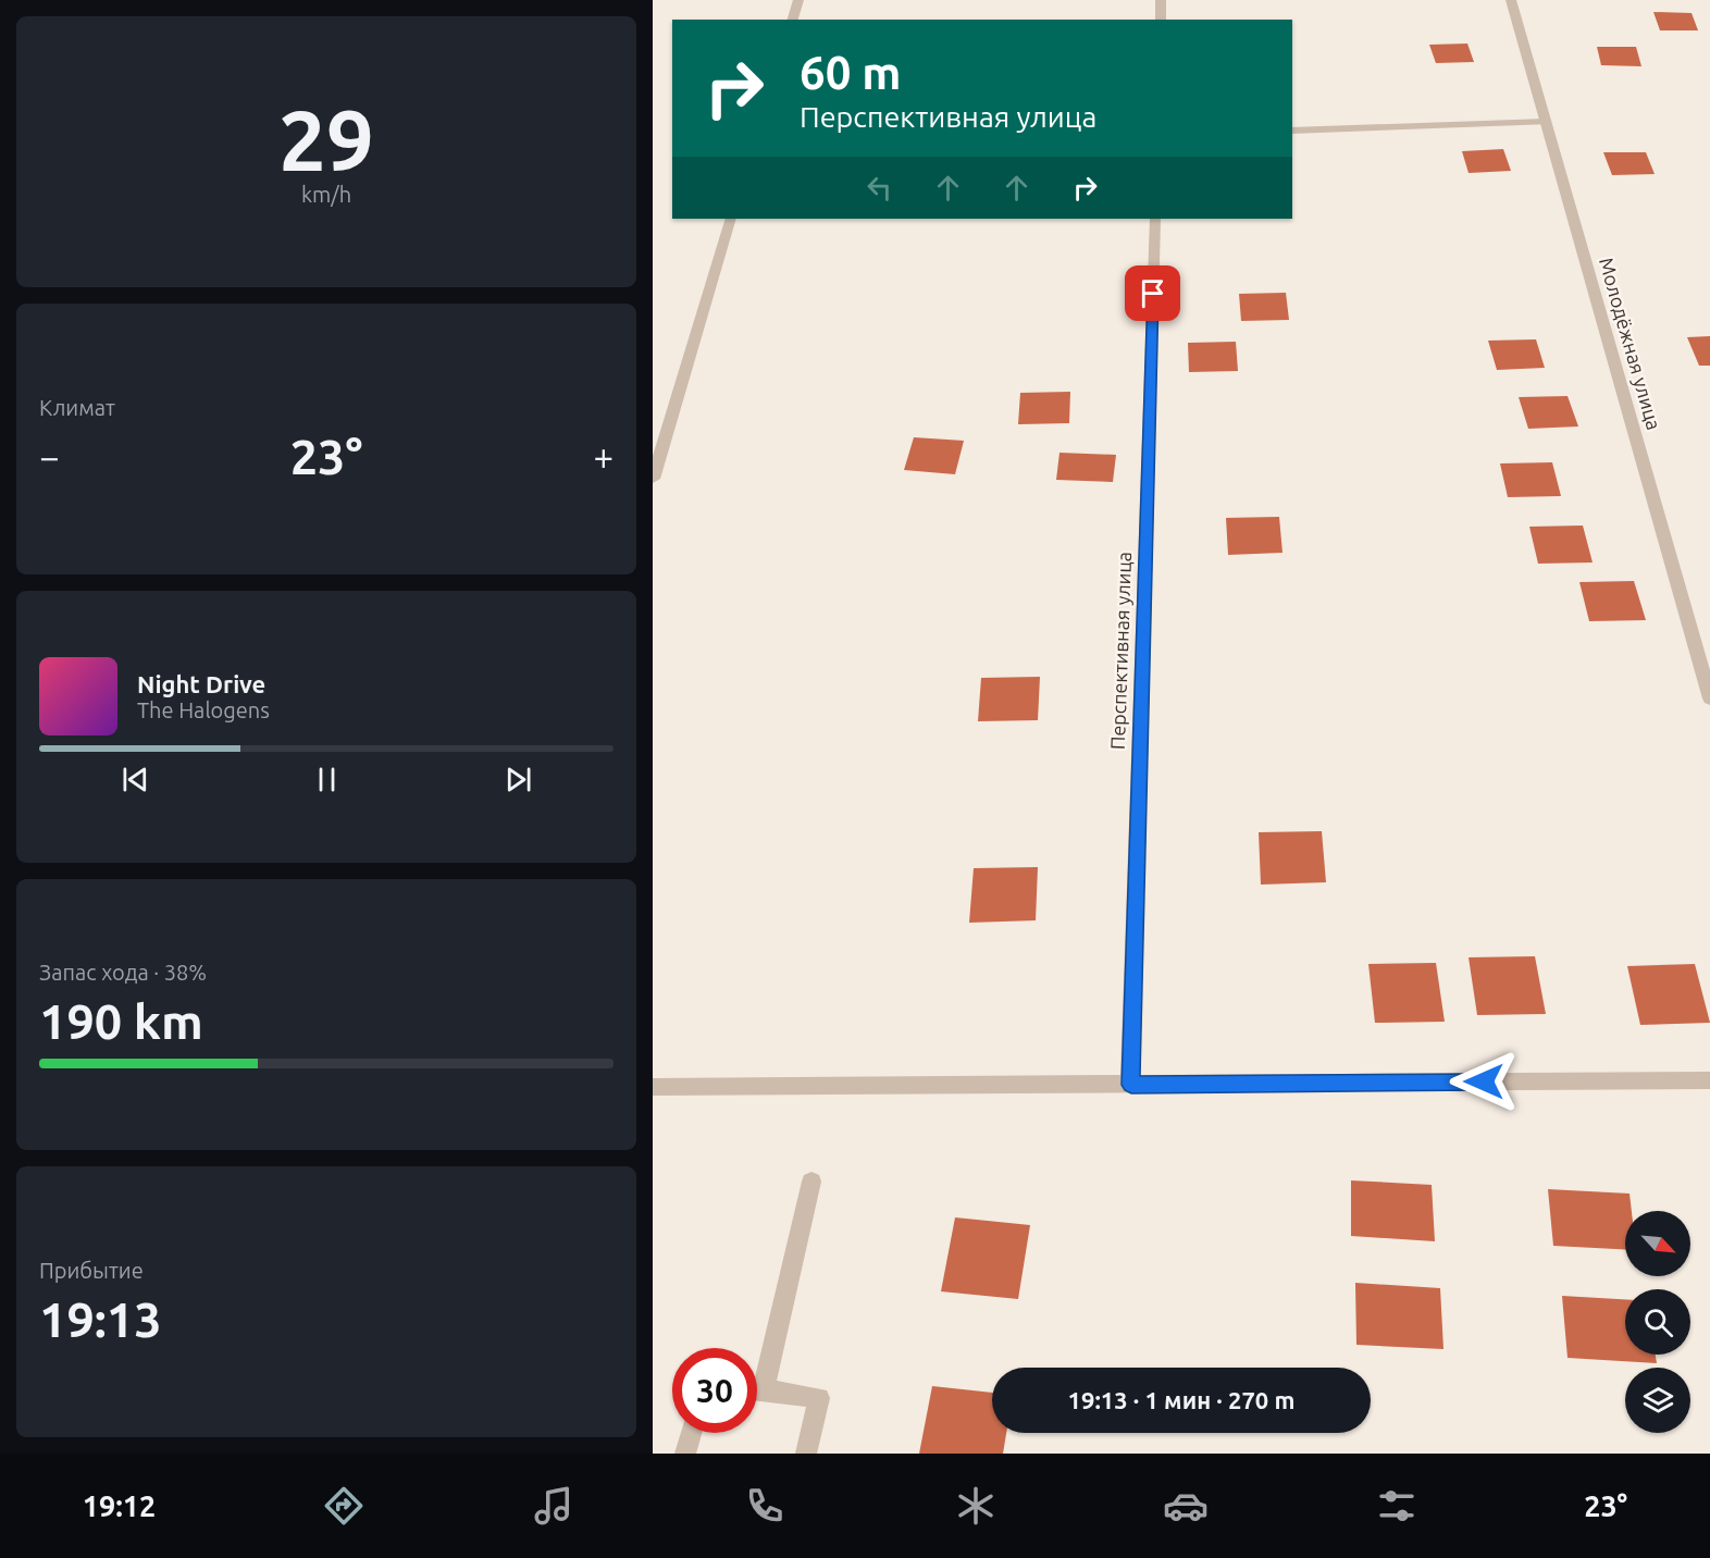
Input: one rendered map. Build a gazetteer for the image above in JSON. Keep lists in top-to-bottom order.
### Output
{
  "streets": {
    "street": ["Молодёжная улица", "Перспективная улица"]
  },
  "north": "bottom right",
  "page": {
    "tile": [
      ["29", "km/h"],
      "Климат",
      ["Запас хода · 38%", "190 km"],
      ["Прибытие", "19:13"]
    ],
    "turn": ["60 m", "Перспективная улица"],
    "heat": ["−", "23°", "+"],
    "song": ["Night Drive", "The Halogens"],
    "limit": "30",
    "trip": "19:13 · 1 мин · 270 m",
    "tabs": ["19:12", "23°"]
  }
}
